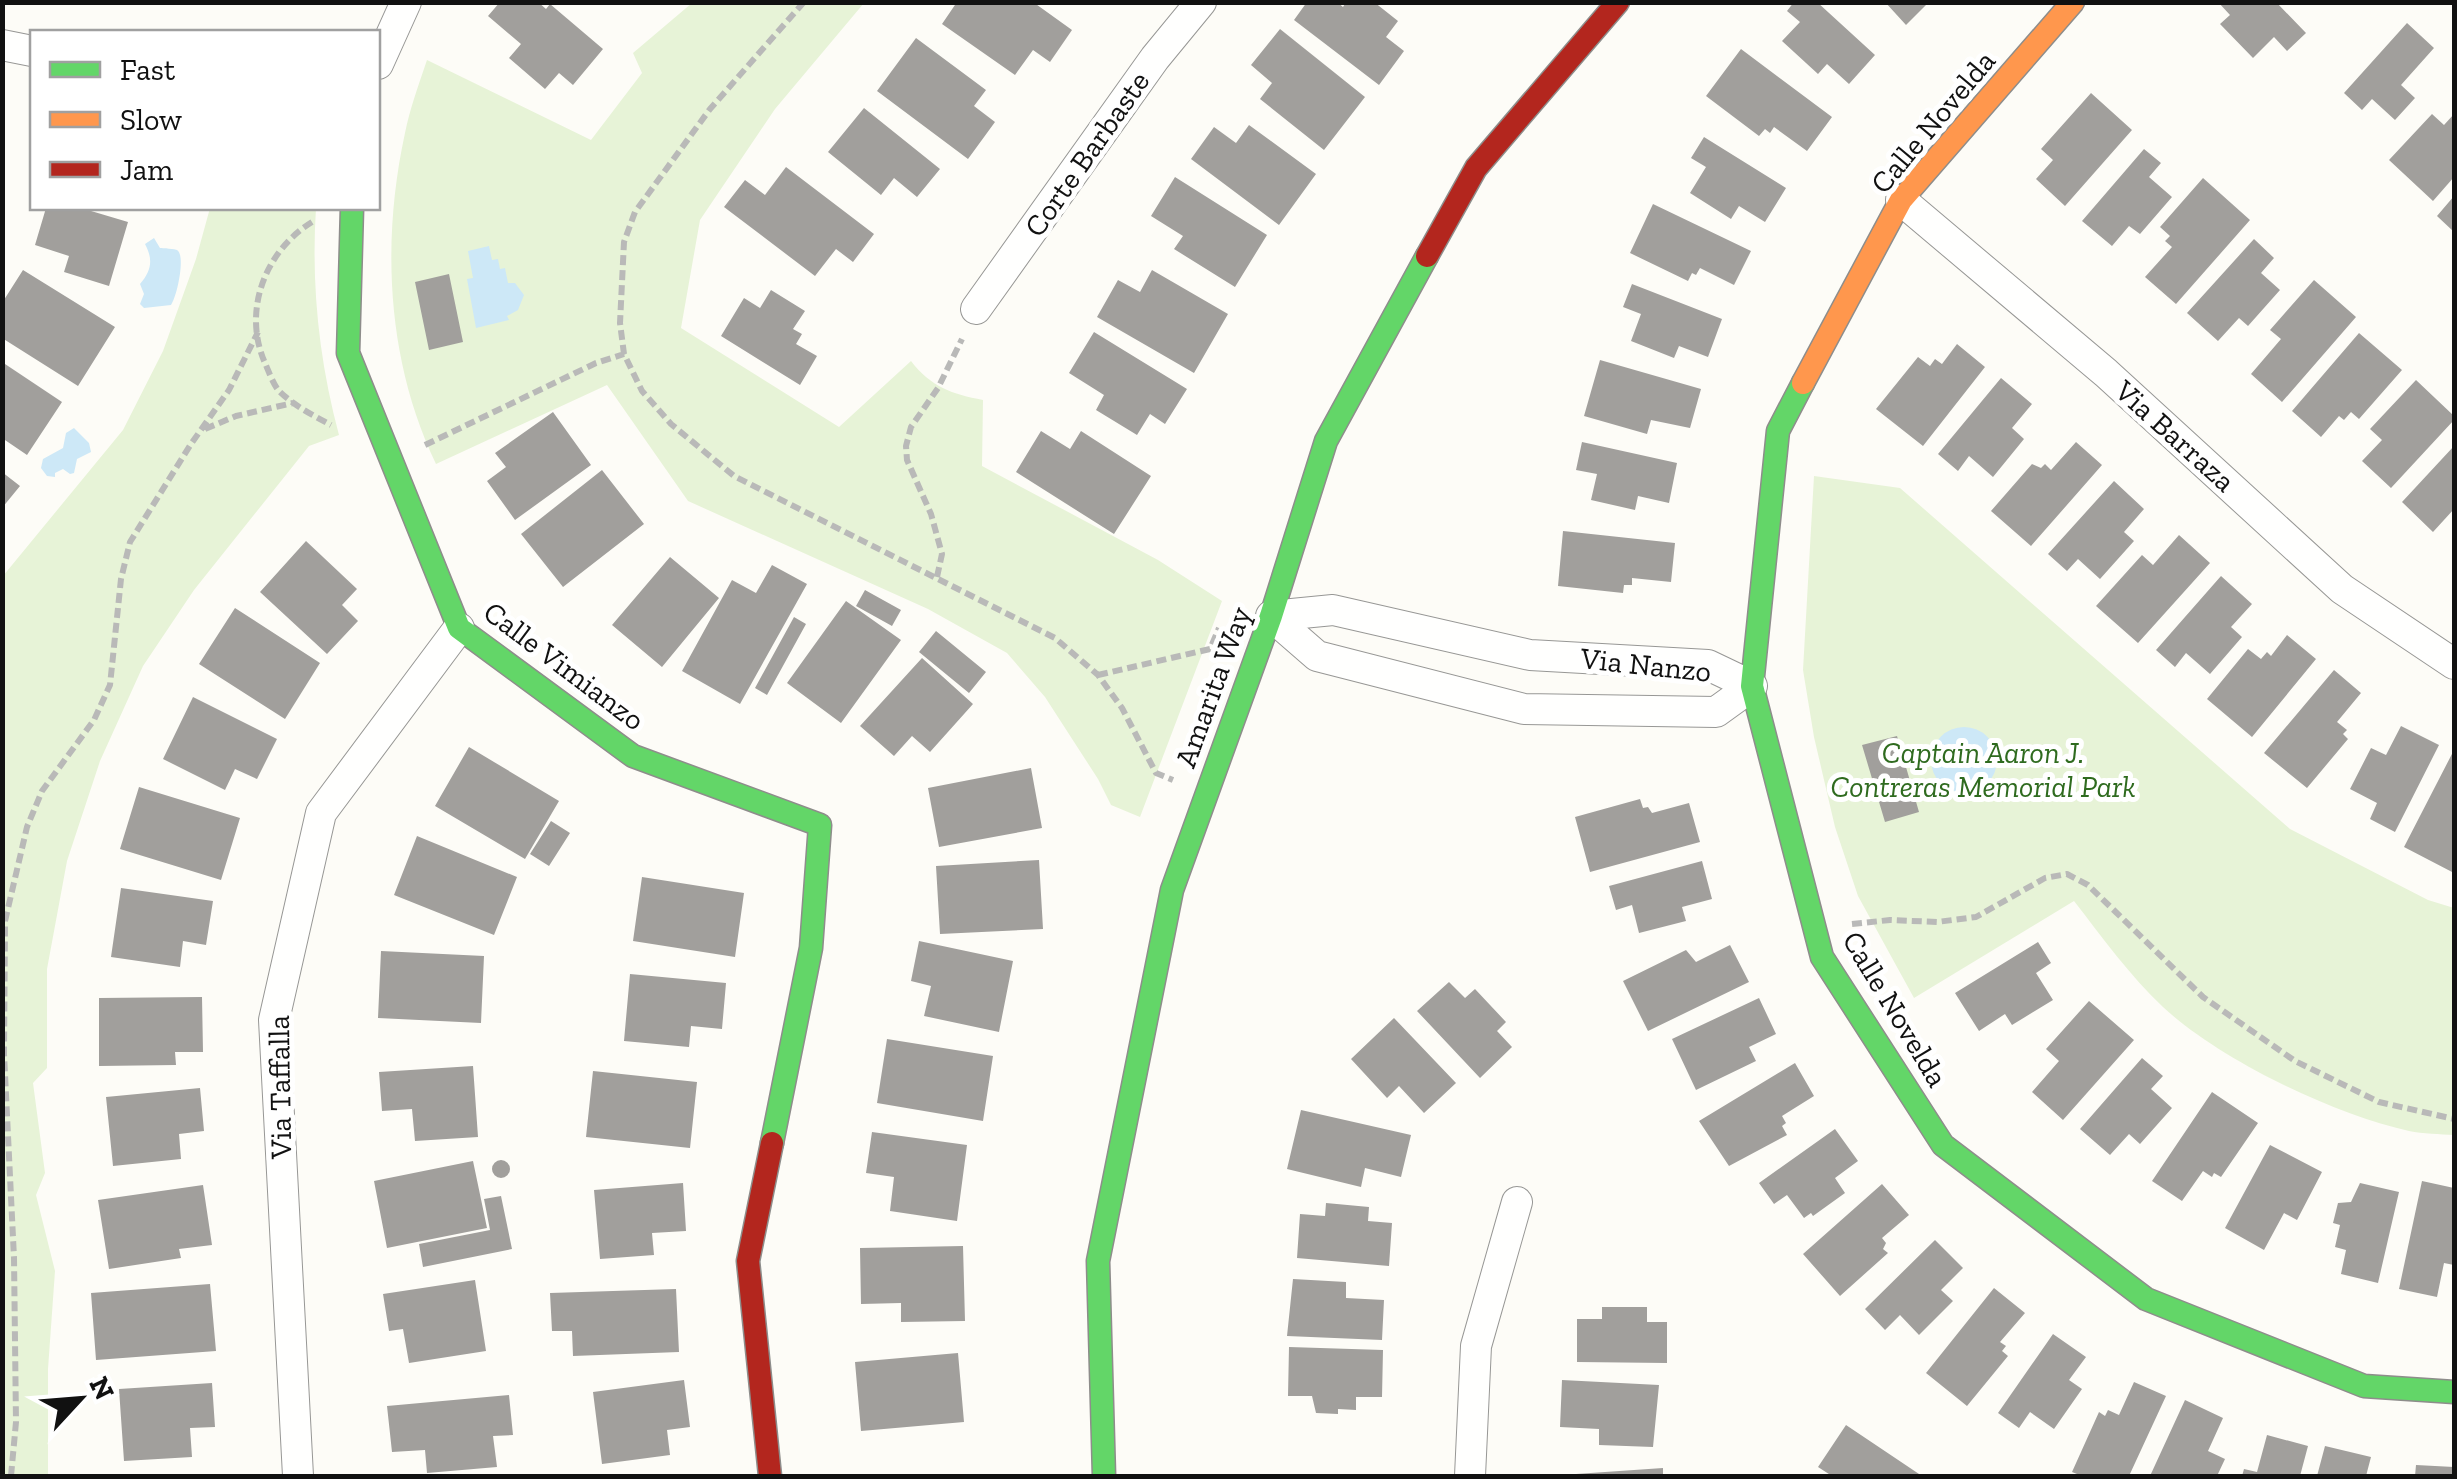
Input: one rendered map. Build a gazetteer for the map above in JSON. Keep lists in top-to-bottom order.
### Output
{
  "streets": {
    "street": [
      "Calle Novelda",
      "Corte Barbaste",
      "Via Barraza",
      "Via Nanzo",
      "Calle Vimianzo",
      "Amarita Way",
      "Via Taffalla"
    ]
  },
  "crossings": [
    ["Calle Novelda", "Via Barraza"],
    ["Calle Novelda", "Via Nanzo"],
    ["Via Nanzo", "Amarita Way"],
    ["Calle Vimianzo", "Via Taffalla"]
  ],
  "parks": ["Captain Aaron J. Contreras Memorial Park"],
  "legend": ["Fast", "Slow", "Jam"],
  "north": "top right"
}
